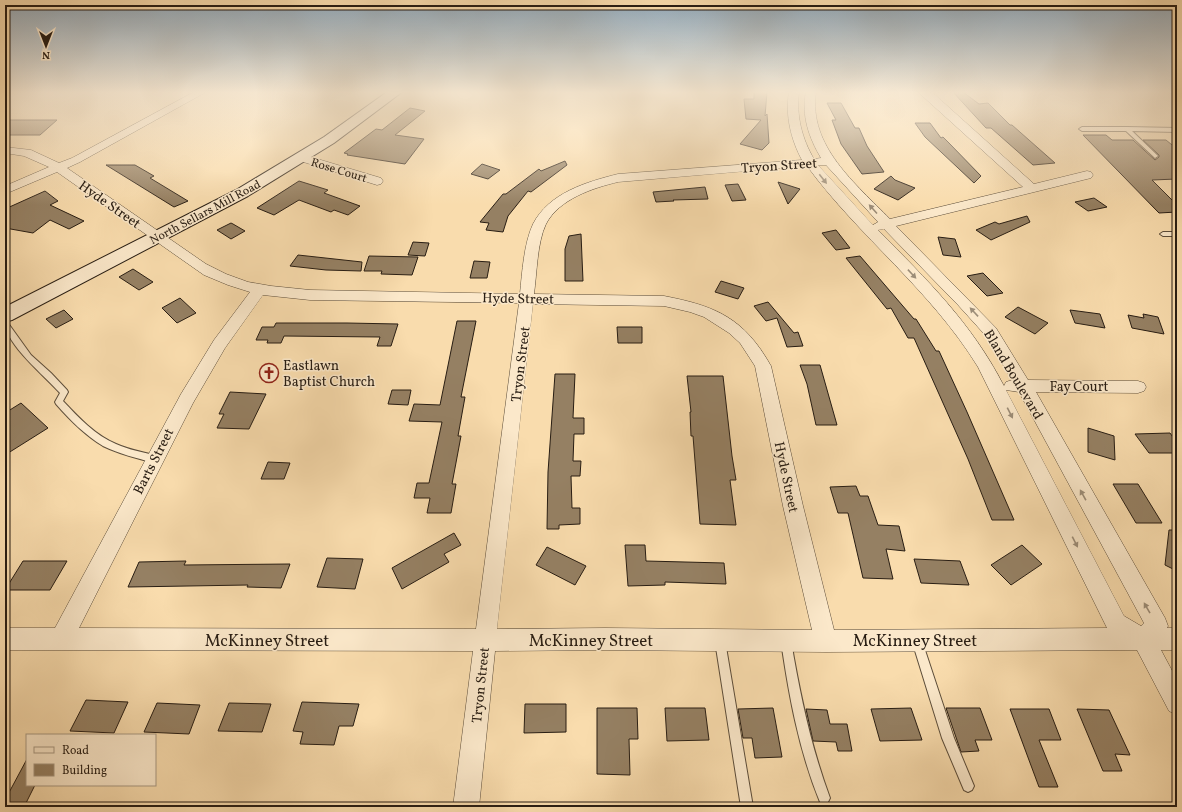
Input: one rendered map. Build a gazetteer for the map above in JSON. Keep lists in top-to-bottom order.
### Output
{
  "streets": {
    "street": [
      "Tryon Street",
      "Rose Court",
      "Hyde Street",
      "North Sellars Mill Road",
      "Bland Boulevard",
      "Fay Court",
      "Barts Street",
      "McKinney Street"
    ]
  },
  "crossings": [
    ["Tryon Street", "Hyde Street"],
    ["Tryon Street", "Bland Boulevard"],
    ["Tryon Street", "McKinney Street"],
    ["Rose Court", "North Sellars Mill Road"],
    ["Hyde Street", "North Sellars Mill Road"],
    ["Hyde Street", "Barts Street"],
    ["Hyde Street", "McKinney Street"],
    ["Bland Boulevard", "Fay Court"],
    ["Bland Boulevard", "McKinney Street"],
    ["Barts Street", "McKinney Street"]
  ],
  "places": {
    "church": ["Eastlawn Baptist Church"]
  },
  "legend": ["Road", "Building"],
  "north": "bottom"
}
